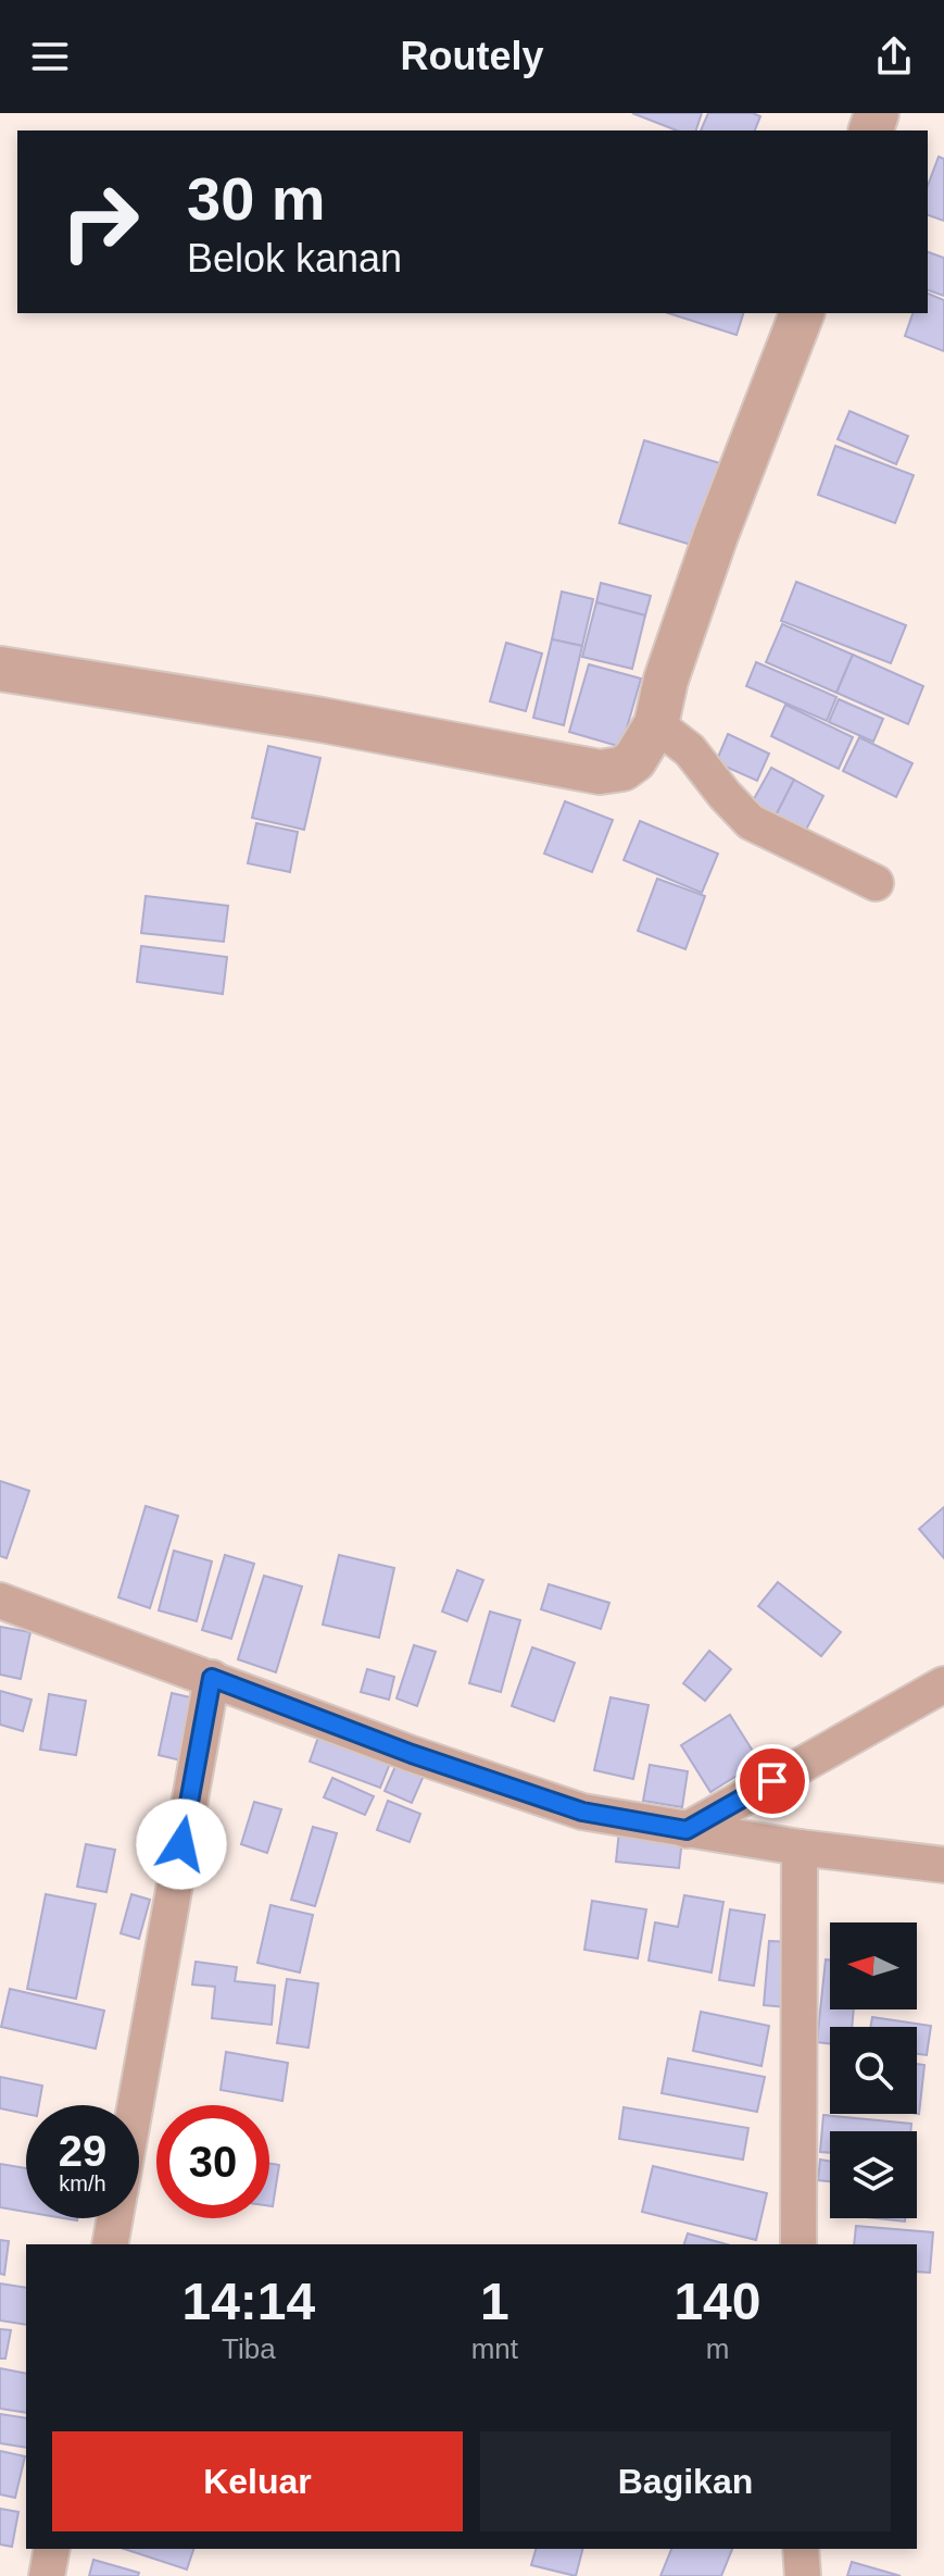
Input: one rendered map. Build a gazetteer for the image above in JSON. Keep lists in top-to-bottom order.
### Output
{
  "north": "left",
  "page": {
    "header": "Routely",
    "turn": ["30 m", "Belok kanan"],
    "speed": "29 km/h",
    "limit": "30",
    "eta": [
      "14:14",
      "Tiba",
      "1",
      "mnt",
      "140",
      "m"
    ],
    "buttons": ["Keluar", "Bagikan"]
  }
}
